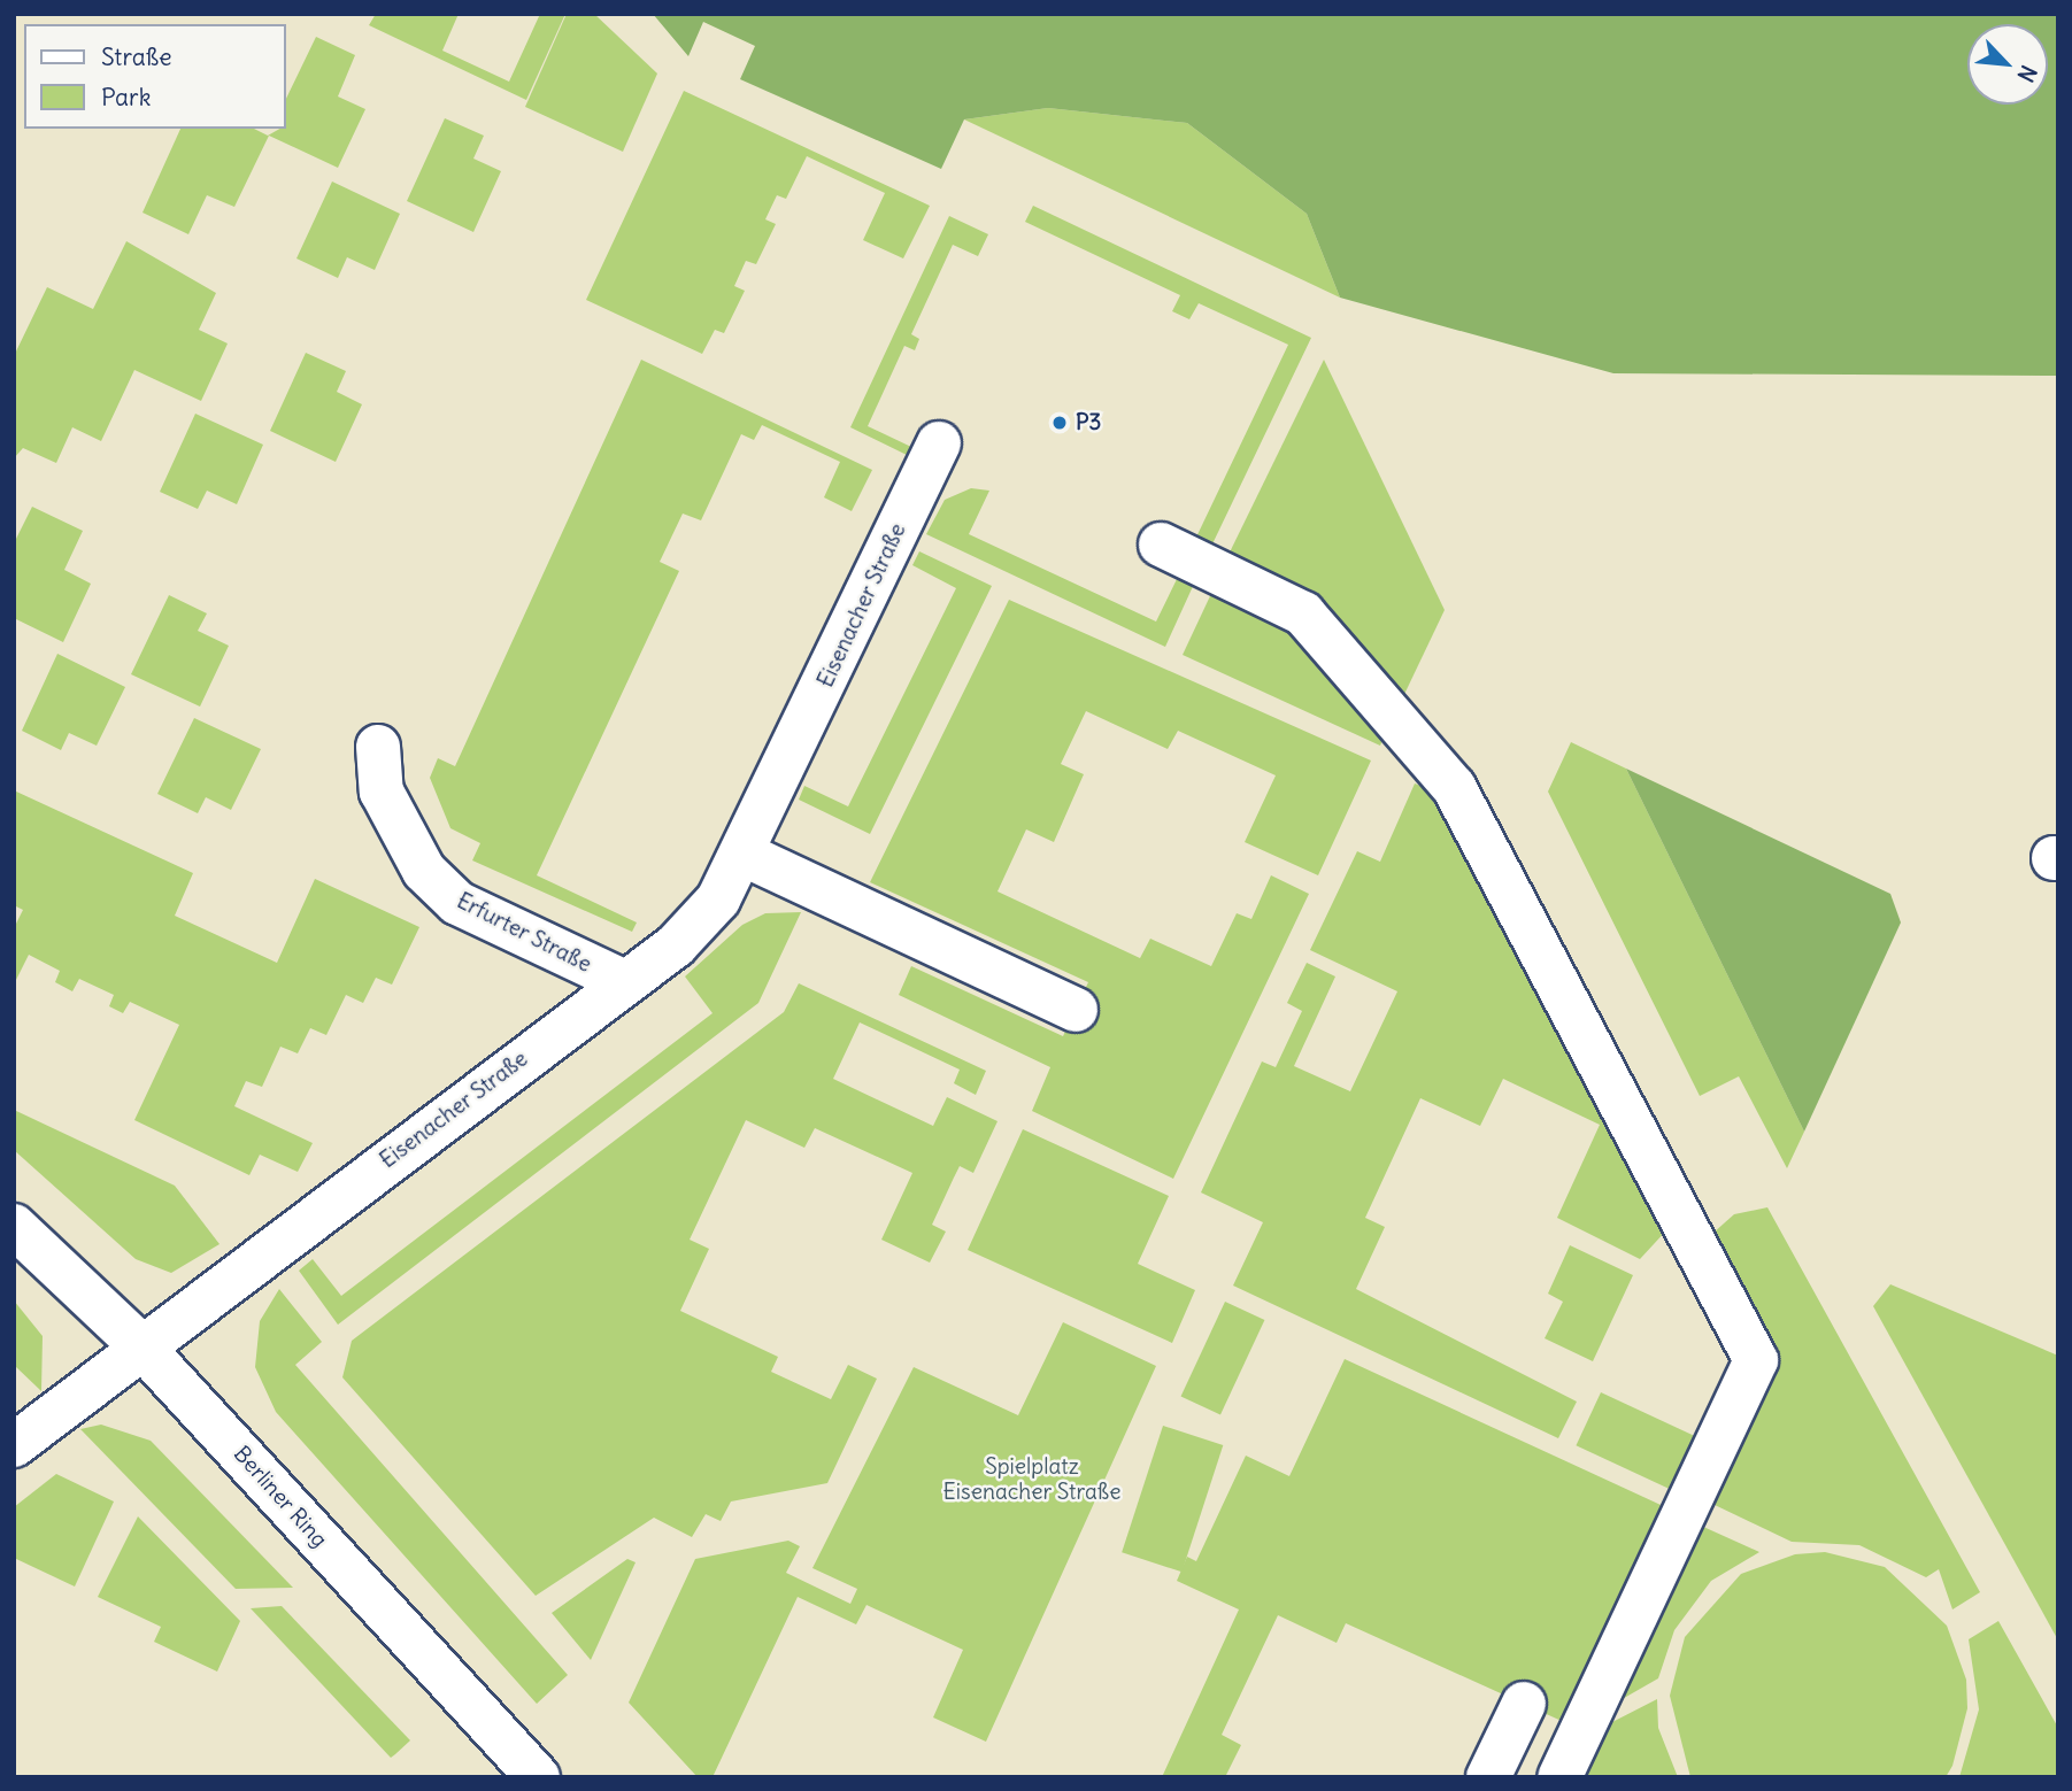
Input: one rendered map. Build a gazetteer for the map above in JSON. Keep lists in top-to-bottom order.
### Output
{
  "streets": {
    "street": ["Eisenacher Straße", "Erfurter Straße", "Berliner Ring"]
  },
  "crossings": [
    ["Eisenacher Straße", "Erfurter Straße"],
    ["Eisenacher Straße", "Berliner Ring"]
  ],
  "parks": ["Spielplatz Eisenacher Straße"],
  "places": ["P3"],
  "legend": ["Straße", "Park"],
  "north": "bottom right"
}
